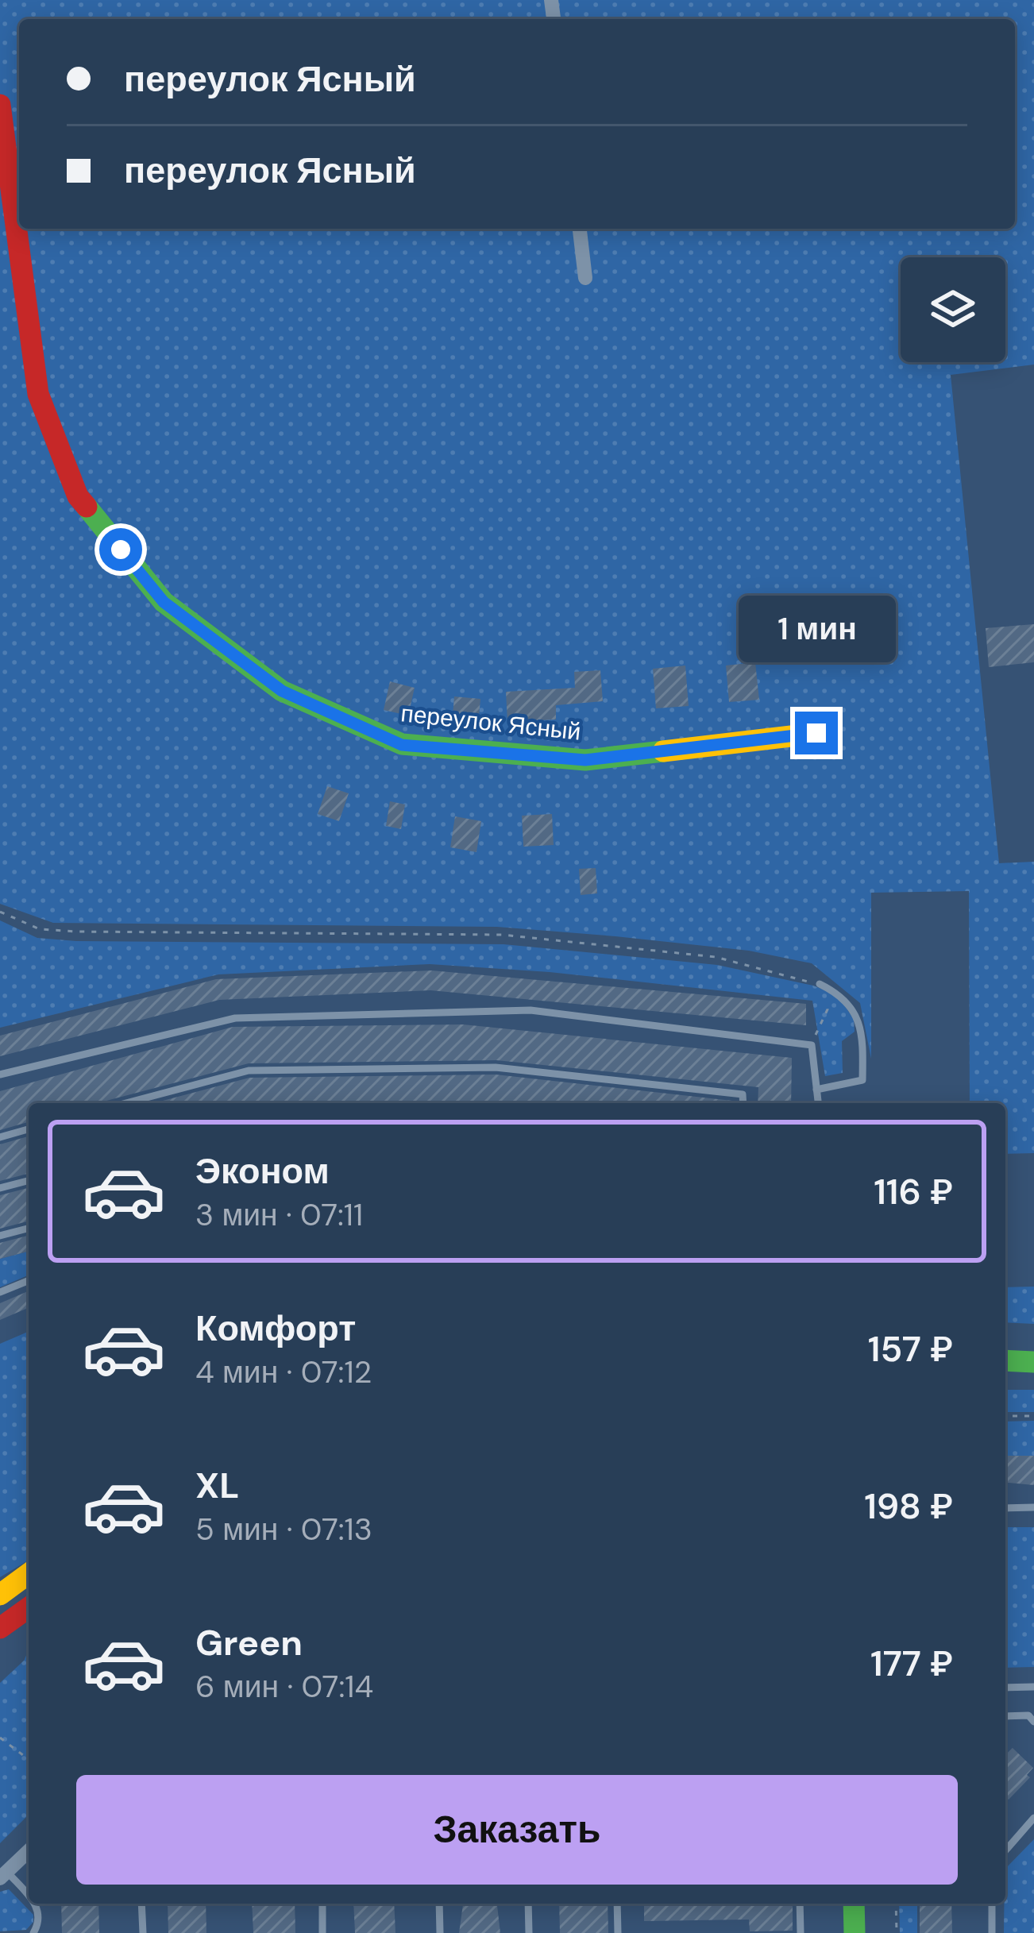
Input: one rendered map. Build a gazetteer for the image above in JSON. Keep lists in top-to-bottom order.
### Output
{
  "streets": {
    "street": ["переулок Ясный"]
  },
  "page": {
    "banner": ["переулок Ясный", "переулок Ясный"],
    "bubble": "1 мин",
    "list": [
      {
        "name": "Эконом",
        "note": "3 мин · 07:11",
        "value": "116 ₽"
      },
      {
        "name": "Комфорт",
        "note": "4 мин · 07:12",
        "value": "157 ₽"
      },
      {
        "name": "XL",
        "note": "5 мин · 07:13",
        "value": "198 ₽"
      },
      {
        "name": "Green",
        "note": "6 мин · 07:14",
        "value": "177 ₽"
      }
    ],
    "buttons": "Заказать"
  }
}
